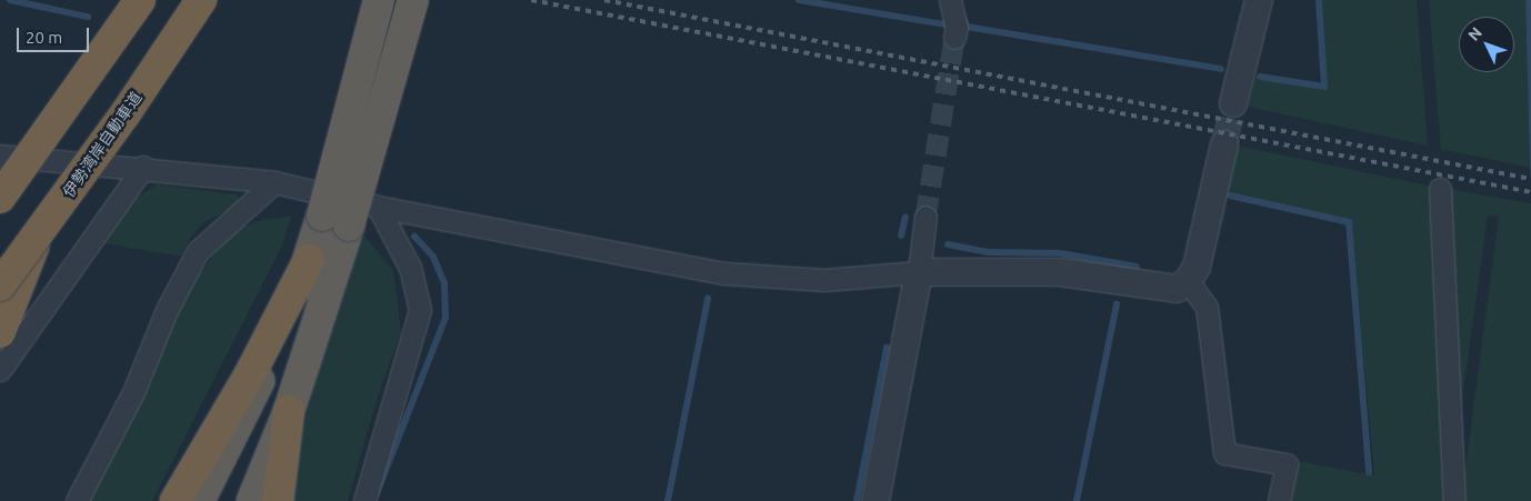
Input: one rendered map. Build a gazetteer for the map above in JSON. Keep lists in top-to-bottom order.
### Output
{
  "streets": {
    "highway": ["伊勢湾岸自動車道"]
  },
  "scale_bar": "20 m",
  "north": "top left"
}
